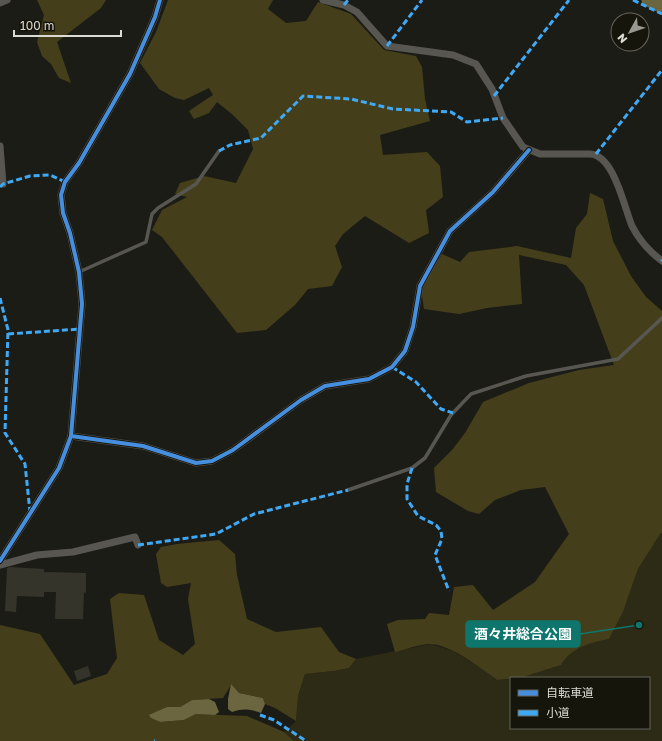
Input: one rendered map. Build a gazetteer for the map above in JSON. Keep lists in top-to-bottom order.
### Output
{
  "places": ["酒々井総合公園"],
  "legend": ["自転車道", "小道"],
  "scale_bar": "100 m",
  "north": "bottom left"
}
